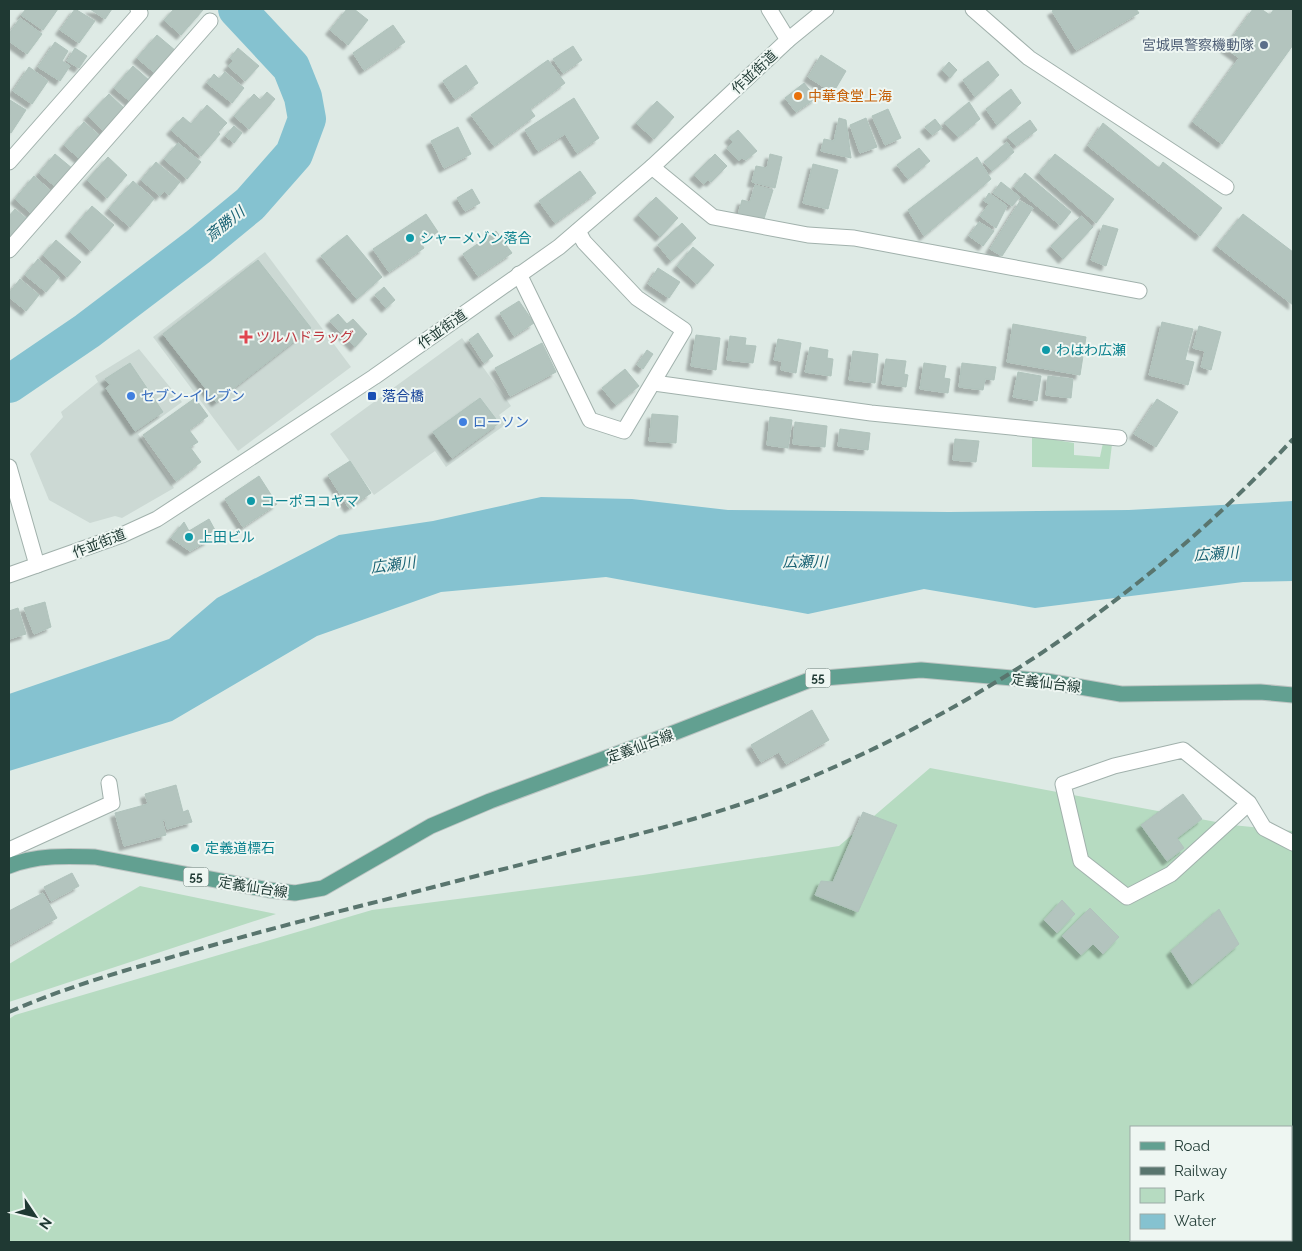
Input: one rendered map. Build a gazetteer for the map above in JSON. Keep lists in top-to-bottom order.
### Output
{
  "streets": {
    "main road": ["55", "定義仙台線"],
    "street": ["作並街道"]
  },
  "water": ["斎勝川", "広瀬川"],
  "places": {
    "other": [
      "宮城県警察機動隊",
      "中華食堂上海",
      "シャーメゾン落合",
      "わはわ広瀬",
      "セブン-イレブン",
      "ローソン",
      "コーポヨコヤマ",
      "上田ビル",
      "定義道標石"
    ],
    "health": ["ツルハドラッグ"],
    "transit": ["落合橋"]
  },
  "legend": [
    "Road",
    "Railway",
    "Park",
    "Water"
  ],
  "north": "bottom right"
}
